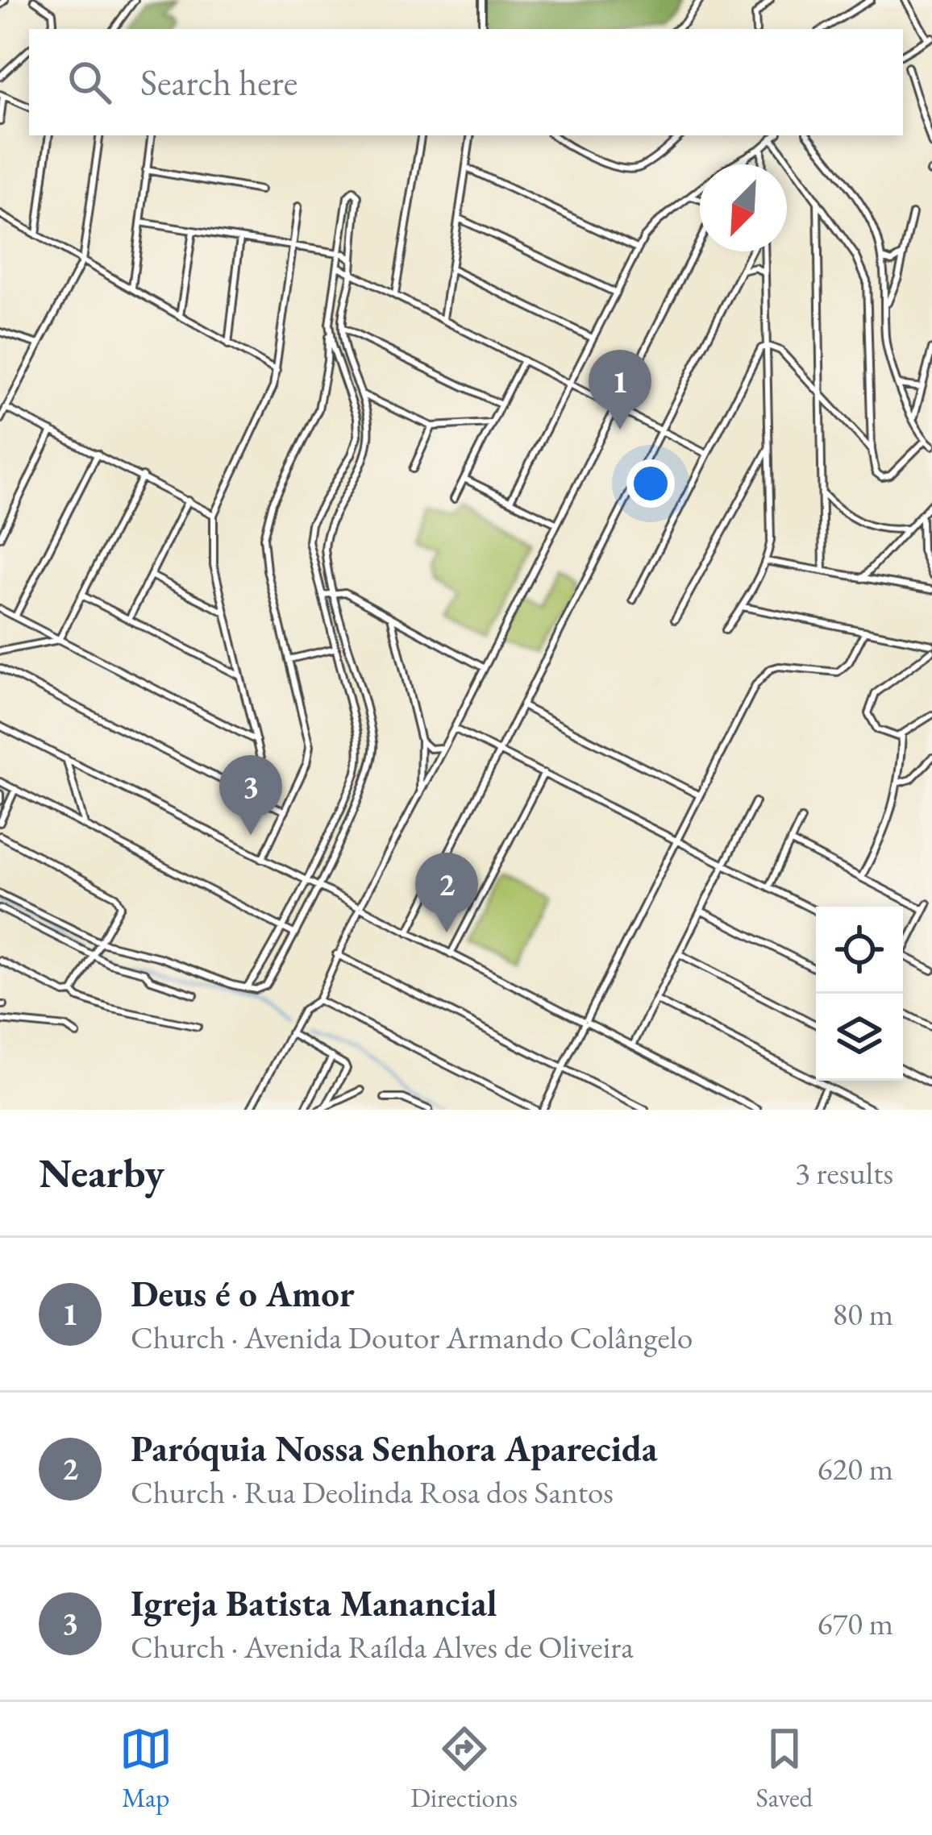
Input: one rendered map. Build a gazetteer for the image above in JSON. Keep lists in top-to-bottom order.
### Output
{
  "north": "bottom left",
  "page": {
    "search": "Search here",
    "pins": ["1", "3", "2"],
    "heading": ["Nearby", "3 results"],
    "list": [
      {
        "mark": "1",
        "name": "Deus é o Amor",
        "note": "Church · Avenida Doutor Armando Colângelo",
        "value": "80 m"
      },
      {
        "mark": "2",
        "name": "Paróquia Nossa Senhora Aparecida",
        "note": "Church · Rua Deolinda Rosa dos Santos",
        "value": "620 m"
      },
      {
        "mark": "3",
        "name": "Igreja Batista Manancial",
        "note": "Church · Avenida Raílda Alves de Oliveira",
        "value": "670 m"
      }
    ],
    "nav": ["Map", "Directions", "Saved"]
  }
}
